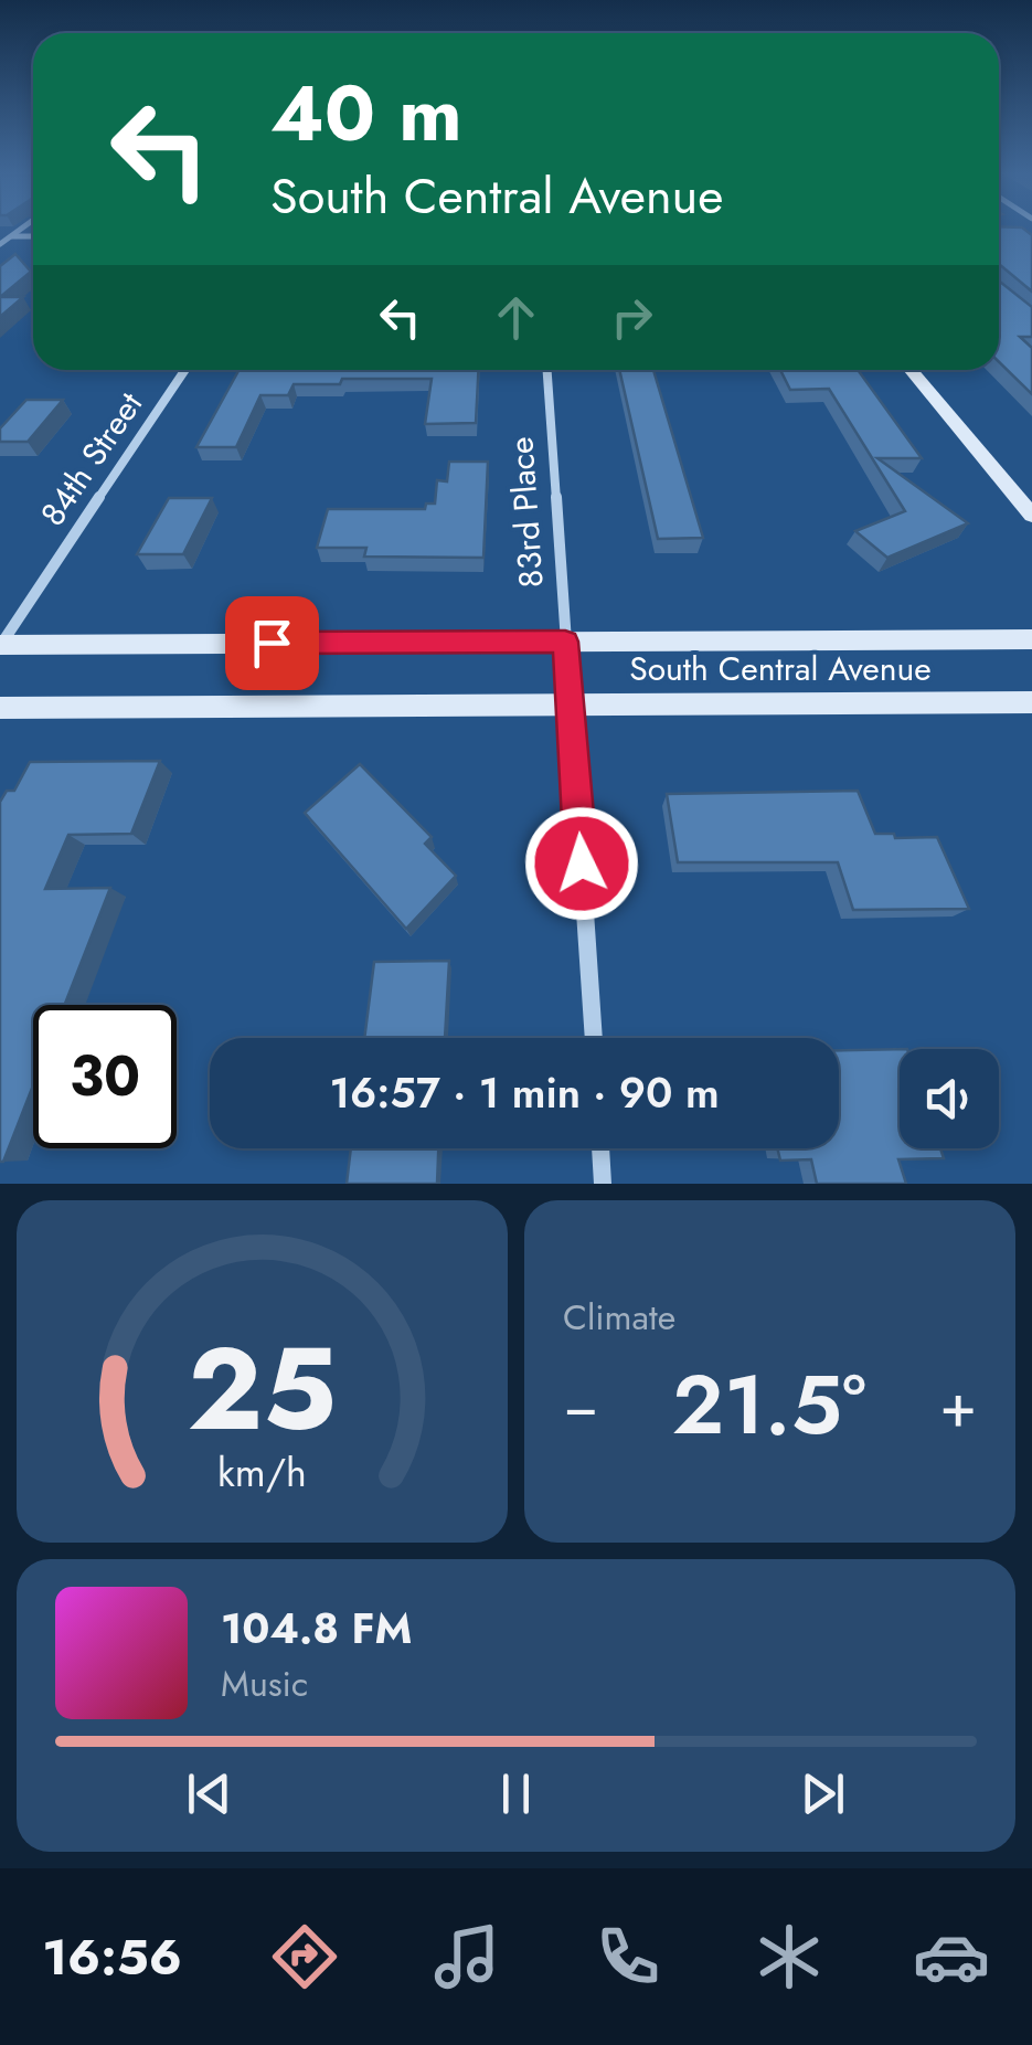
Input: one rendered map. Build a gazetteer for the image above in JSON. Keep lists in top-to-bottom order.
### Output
{
  "streets": {
    "street": ["84th Street", "83rd Place", "South Central Avenue"]
  },
  "crossings": [
    ["84th Street", "South Central Avenue"],
    ["83rd Place", "South Central Avenue"]
  ],
  "page": {
    "turn": ["40 m", "South Central Avenue"],
    "limit": "30",
    "trip": "16:57 · 1 min · 90 m",
    "tile": "Climate",
    "heat": ["−", "21.5°", "+"],
    "song": ["104.8 FM", "Music"],
    "tabs": "16:56",
    "gauge": ["25", "km/h"]
  }
}
